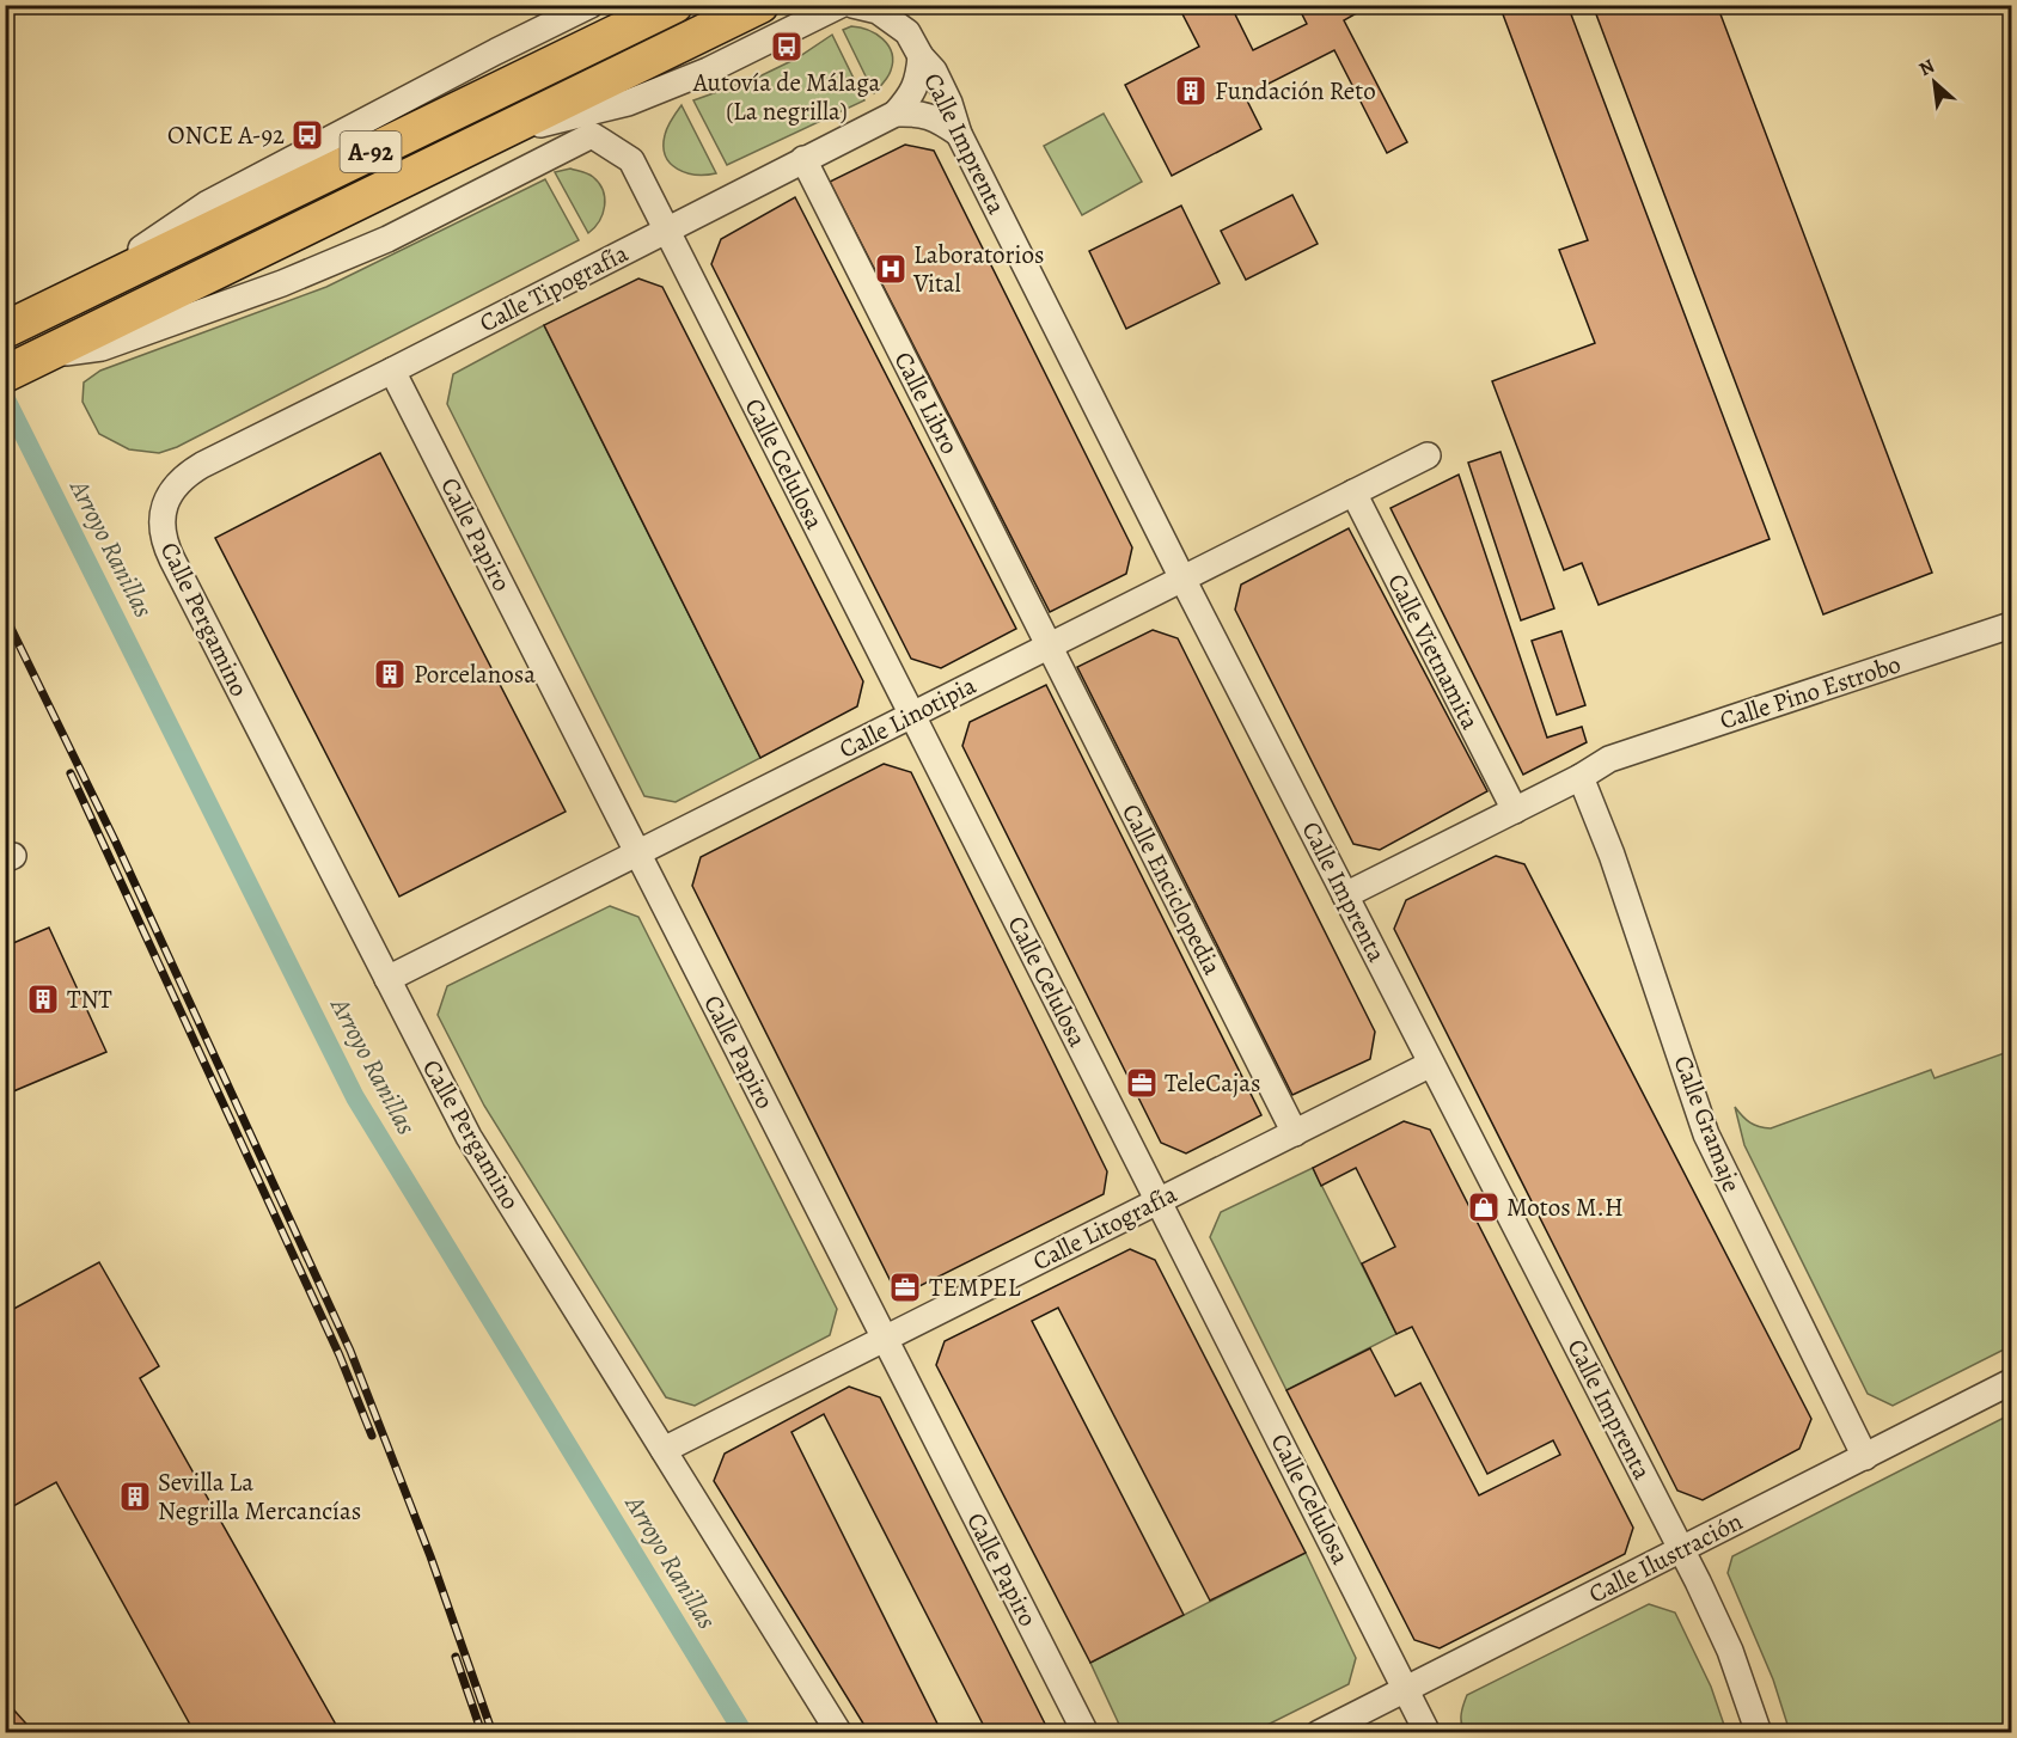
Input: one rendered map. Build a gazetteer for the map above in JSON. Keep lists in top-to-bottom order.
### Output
{
  "streets": {
    "highway": ["A-92"],
    "street": [
      "Calle Imprenta",
      "Calle Tipografía",
      "Calle Libro",
      "Calle Celulosa",
      "Calle Papiro",
      "Calle Pergamino",
      "Calle Vietnamita",
      "Calle Pino Estrobo",
      "Calle Linotipia",
      "Calle Enciclopedia",
      "Calle Gramaje",
      "Calle Litografía",
      "Calle Ilustración"
    ]
  },
  "crossings": [
    ["Calle Imprenta", "Calle Tipografía"],
    ["Calle Imprenta", "Calle Pino Estrobo"],
    ["Calle Imprenta", "Calle Linotipia"],
    ["Calle Imprenta", "Calle Litografía"],
    ["Calle Imprenta", "Calle Ilustración"],
    ["Calle Tipografía", "Calle Libro"],
    ["Calle Tipografía", "Calle Celulosa"],
    ["Calle Tipografía", "Calle Papiro"],
    ["Calle Tipografía", "Calle Pergamino"],
    ["Calle Libro", "Calle Linotipia"],
    ["Calle Libro", "Calle Enciclopedia"],
    ["Calle Celulosa", "Calle Linotipia"],
    ["Calle Celulosa", "Calle Litografía"],
    ["Calle Celulosa", "Calle Ilustración"],
    ["Calle Papiro", "Calle Linotipia"],
    ["Calle Papiro", "Calle Litografía"],
    ["Calle Pergamino", "Calle Linotipia"],
    ["Calle Pergamino", "Calle Litografía"],
    ["Calle Vietnamita", "Calle Pino Estrobo"],
    ["Calle Vietnamita", "Calle Linotipia"],
    ["Calle Pino Estrobo", "Calle Gramaje"],
    ["Calle Linotipia", "Calle Enciclopedia"],
    ["Calle Enciclopedia", "Calle Litografía"],
    ["Calle Gramaje", "Calle Ilustración"]
  ],
  "water": ["Arroyo Ranillas"],
  "places": {
    "bus stop": ["Autovía de Málaga (La negrilla)", "ONCE A-92"],
    "building": [
      "Fundación Reto",
      "Porcelanosa",
      "TNT",
      "Sevilla La Negrilla Mercancías"
    ],
    "hospital": ["Laboratorios Vital"],
    "office": ["TeleCajas", "TEMPEL"],
    "shop": ["Motos M.H"]
  },
  "north": "top left"
}
